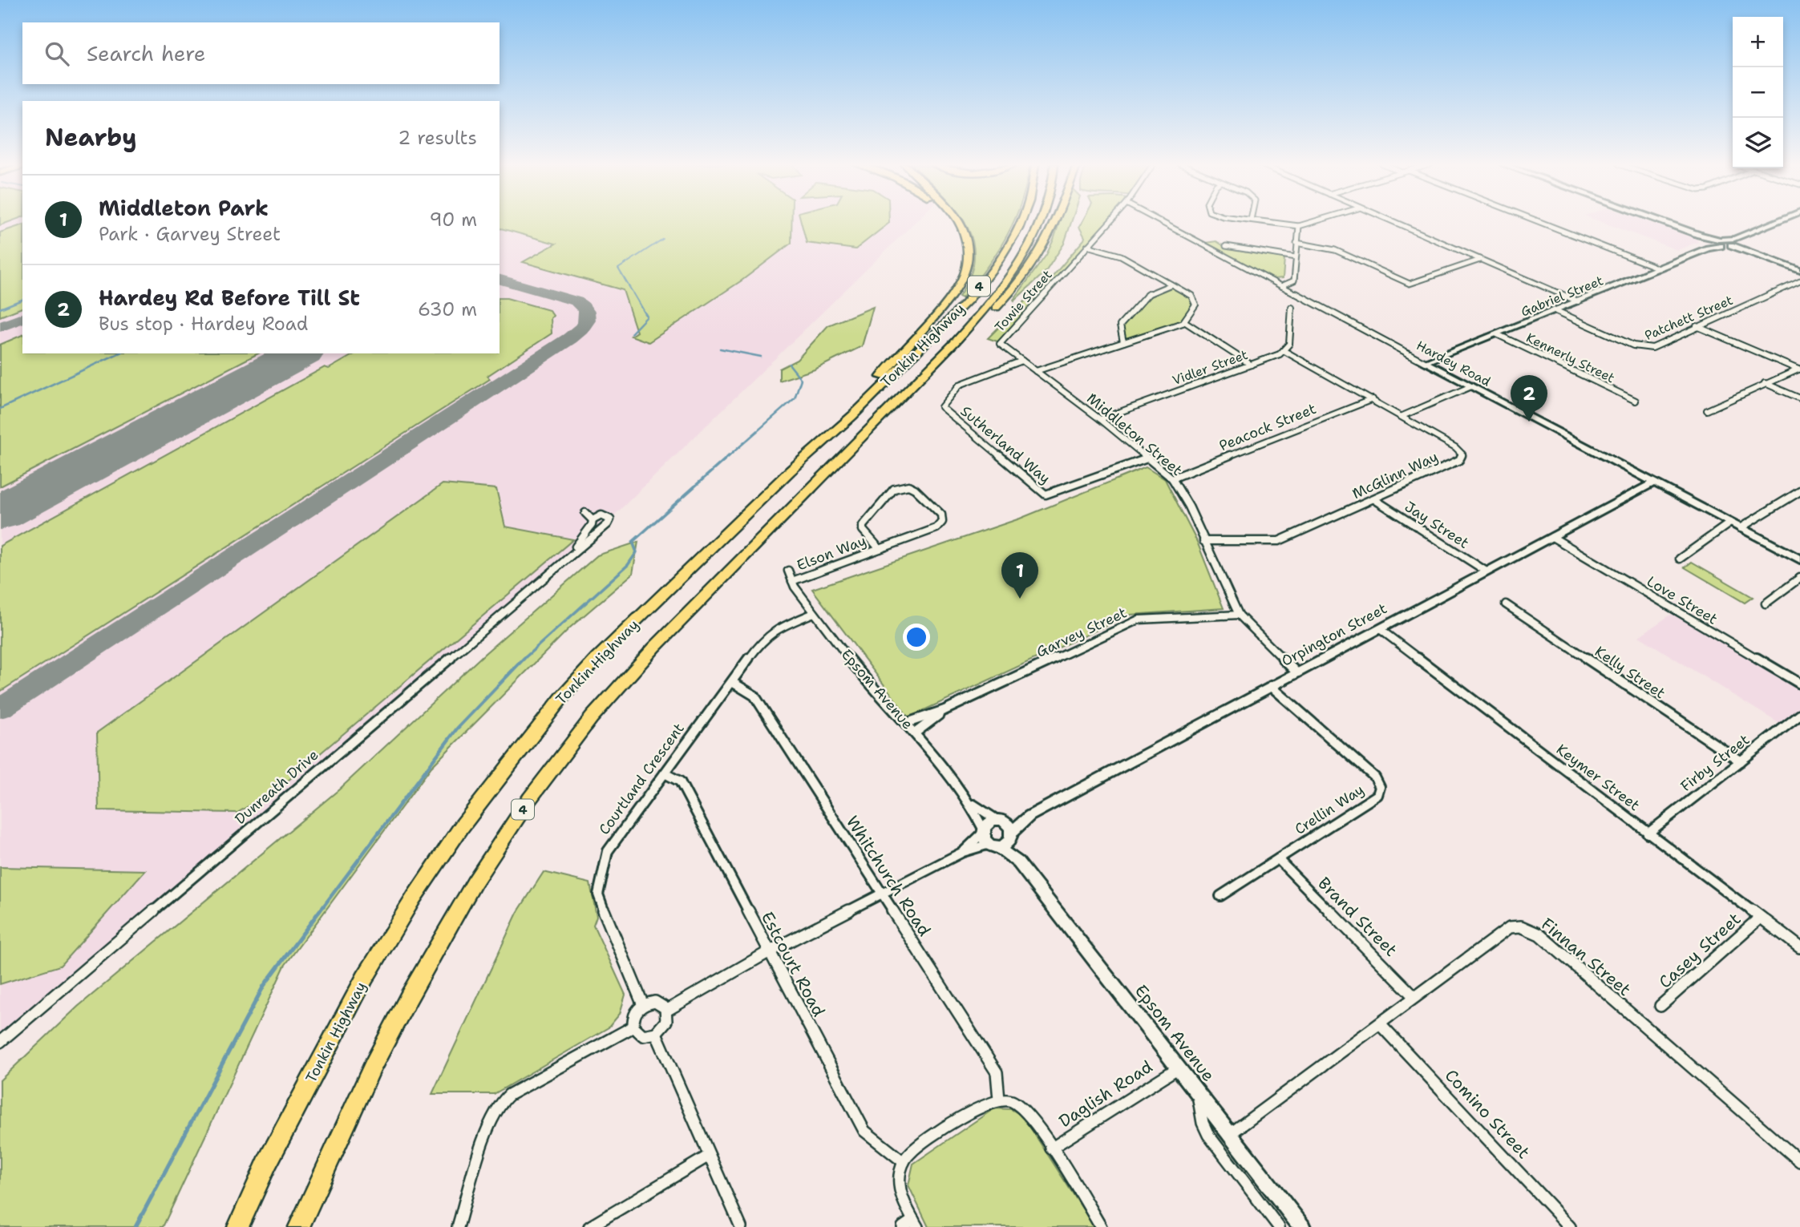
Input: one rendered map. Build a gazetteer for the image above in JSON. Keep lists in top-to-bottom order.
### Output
{
  "streets": {
    "highway": ["4", "Tonkin Highway"],
    "street": [
      "Gabriel Street",
      "Towie Street",
      "Patchett Street",
      "Kennerly Street",
      "Hardey Road",
      "Vidler Street",
      "Peacock Street",
      "Middleton Street",
      "Sutherland Way",
      "McGlinn Way",
      "Jay Street",
      "Elson Way",
      "Love Street",
      "Garvey Street",
      "Orpington Street",
      "Kelly Street",
      "Epsom Avenue",
      "Firby Street",
      "Keymer Street",
      "Courtland Crescent",
      "Dunreath Drive",
      "Crellin Way",
      "Whitchurch Road",
      "Brand Street",
      "Casey Street",
      "Finnan Street",
      "Estcourt Road",
      "Daglish Road",
      "Comino Street"
    ]
  },
  "crossings": [
    ["Gabriel Street", "Patchett Street"],
    ["Gabriel Street", "Kennerly Street"],
    ["Gabriel Street", "Hardey Road"],
    ["Towie Street", "Middleton Street"],
    ["Hardey Road", "Orpington Street"],
    ["Vidler Street", "Middleton Street"],
    ["Vidler Street", "McGlinn Way"],
    ["Peacock Street", "Middleton Street"],
    ["Peacock Street", "McGlinn Way"],
    ["Middleton Street", "Sutherland Way"],
    ["Middleton Street", "McGlinn Way"],
    ["Middleton Street", "Garvey Street"],
    ["Middleton Street", "Orpington Street"],
    ["McGlinn Way", "Jay Street"],
    ["Jay Street", "Orpington Street"],
    ["Elson Way", "Epsom Avenue"],
    ["Love Street", "Orpington Street"],
    ["Garvey Street", "Epsom Avenue"],
    ["Orpington Street", "Epsom Avenue"],
    ["Orpington Street", "Keymer Street"],
    ["Orpington Street", "Crellin Way"],
    ["Kelly Street", "Firby Street"],
    ["Epsom Avenue", "Courtland Crescent"],
    ["Epsom Avenue", "Finnan Street"],
    ["Epsom Avenue", "Daglish Road"],
    ["Firby Street", "Keymer Street"],
    ["Keymer Street", "Casey Street"],
    ["Courtland Crescent", "Whitchurch Road"],
    ["Courtland Crescent", "Estcourt Road"],
    ["Crellin Way", "Brand Street"],
    ["Brand Street", "Finnan Street"],
    ["Finnan Street", "Comino Street"]
  ],
  "page": {
    "map_buttons": ["+", "−"],
    "search": "Search here",
    "heading": ["Nearby", "2 results"],
    "list": [
      {
        "mark": "1",
        "name": "Middleton Park",
        "note": "Park · Garvey Street",
        "value": "90 m"
      },
      {
        "mark": "2",
        "name": "Hardey Rd Before Till St",
        "note": "Bus stop · Hardey Road",
        "value": "630 m"
      }
    ],
    "pins": ["2", "1"]
  }
}
